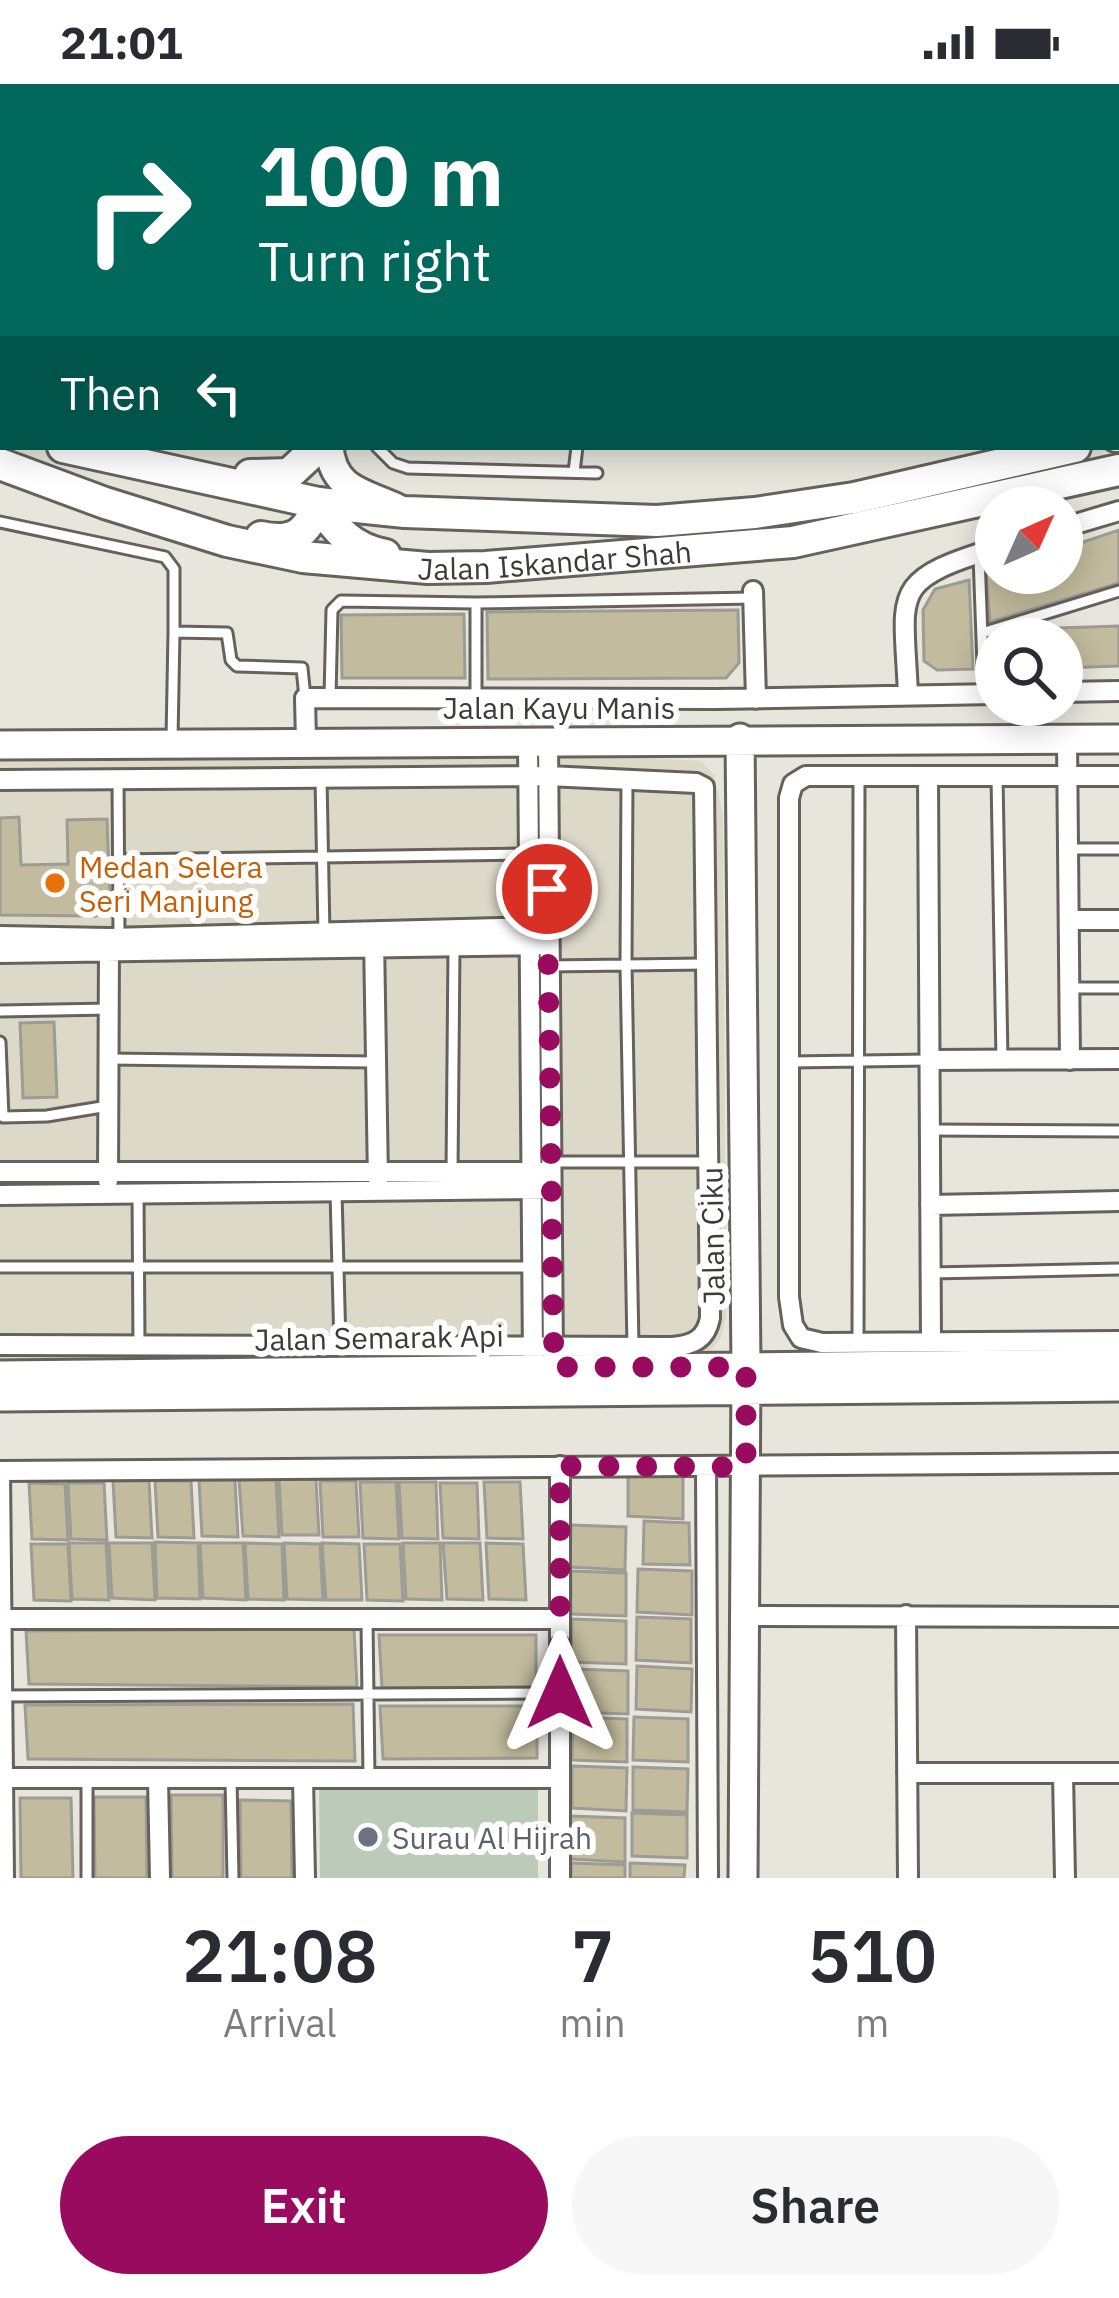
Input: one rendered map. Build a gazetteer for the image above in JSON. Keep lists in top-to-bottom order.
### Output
{
  "streets": {
    "main road": ["Jalan Iskandar Shah"],
    "street": ["Jalan Kayu Manis", "Jalan Ciku", "Jalan Semarak Api"]
  },
  "crossings": [
    ["Jalan Kayu Manis", "Jalan Ciku"],
    ["Jalan Ciku", "Jalan Semarak Api"]
  ],
  "places": ["Medan Selera Seri Manjung", "Surau Al Hijrah"],
  "north": "top right",
  "page": {
    "status": "21:01",
    "turn": ["100 m", "Turn right"],
    "then": "Then",
    "eta": [
      "21:08",
      "Arrival",
      "7",
      "min",
      "510",
      "m"
    ],
    "buttons": ["Exit", "Share"]
  }
}
